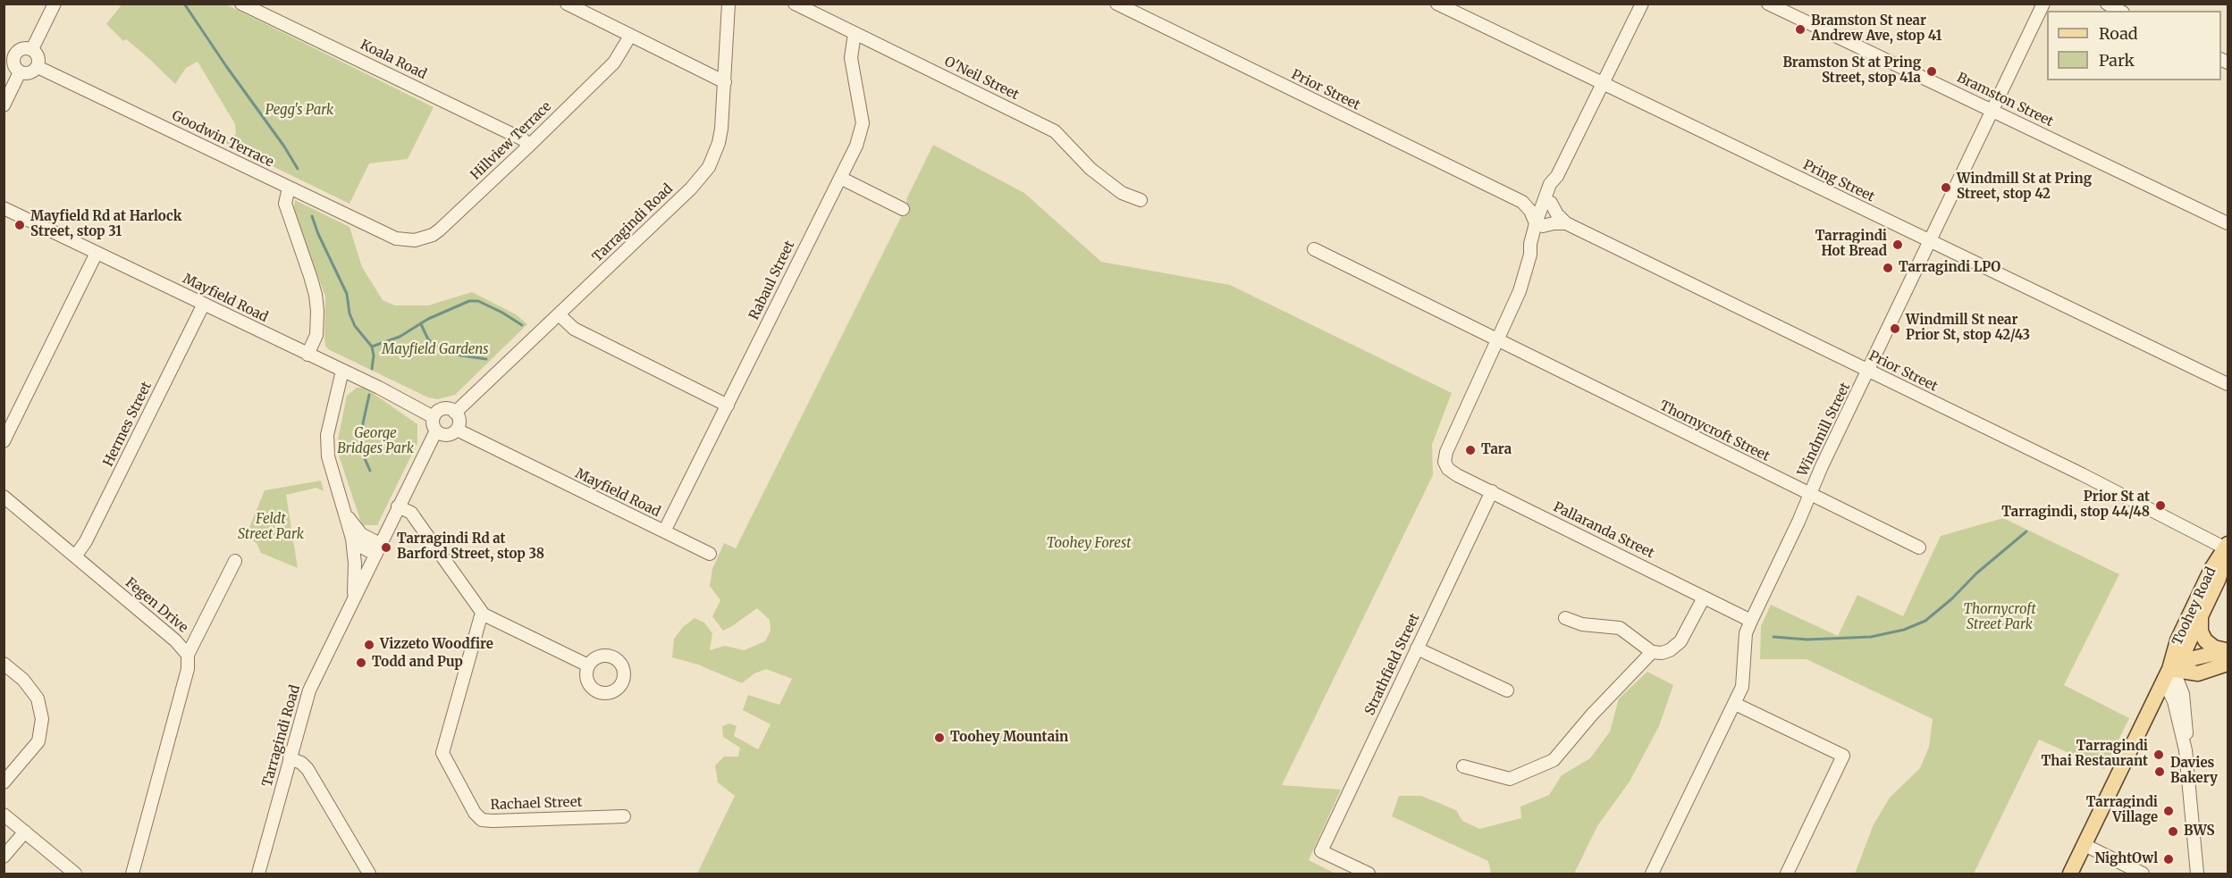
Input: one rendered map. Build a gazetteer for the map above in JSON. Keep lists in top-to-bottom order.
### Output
{
  "streets": {
    "main road": ["Toohey Road"],
    "street": [
      "Koala Road",
      "O'Neil Street",
      "Prior Street",
      "Bramston Street",
      "Goodwin Terrace",
      "Hillview Terrace",
      "Pring Street",
      "Tarragindi Road",
      "Rabaul Street",
      "Mayfield Road",
      "Hermes Street",
      "Windmill Street",
      "Thornycroft Street",
      "Pallaranda Street",
      "Fegen Drive",
      "Strathfield Street",
      "Rachael Street"
    ]
  },
  "crossings": [
    ["Koala Road", "Hillview Terrace"],
    ["O'Neil Street", "Rabaul Street"],
    ["Prior Street", "Windmill Street"],
    ["Prior Street", "Toohey Road"],
    ["Bramston Street", "Windmill Street"],
    ["Goodwin Terrace", "Hillview Terrace"],
    ["Pring Street", "Windmill Street"],
    ["Tarragindi Road", "Mayfield Road"],
    ["Rabaul Street", "Mayfield Road"],
    ["Mayfield Road", "Hermes Street"],
    ["Hermes Street", "Fegen Drive"],
    ["Windmill Street", "Thornycroft Street"],
    ["Windmill Street", "Pallaranda Street"],
    ["Thornycroft Street", "Pallaranda Street"],
    ["Pallaranda Street", "Strathfield Street"]
  ],
  "parks": [
    "Pegg's Park",
    "Mayfield Gardens",
    "George Bridges Park",
    "Feldt Street Park",
    "Toohey Forest",
    "Thornycroft Street Park"
  ],
  "places": [
    "Bramston St near Andrew Ave, stop 41",
    "Bramston St at Pring Street, stop 41a",
    "Windmill St at Pring Street, stop 42",
    "Mayfield Rd at Harlock Street, stop 31",
    "Tarragindi Hot Bread",
    "Tarragindi LPO",
    "Windmill St near Prior St, stop 42/43",
    "Tara",
    "Prior St at Tarragindi, stop 44/48",
    "Tarragindi Rd at Barford Street, stop 38",
    "Vizzeto Woodfire",
    "Todd and Pup",
    "Toohey Mountain",
    "Tarragindi Thai Restaurant",
    "Davies Bakery",
    "Tarragindi Village",
    "BWS",
    "NightOwl"
  ],
  "legend": ["Road", "Park"]
}
